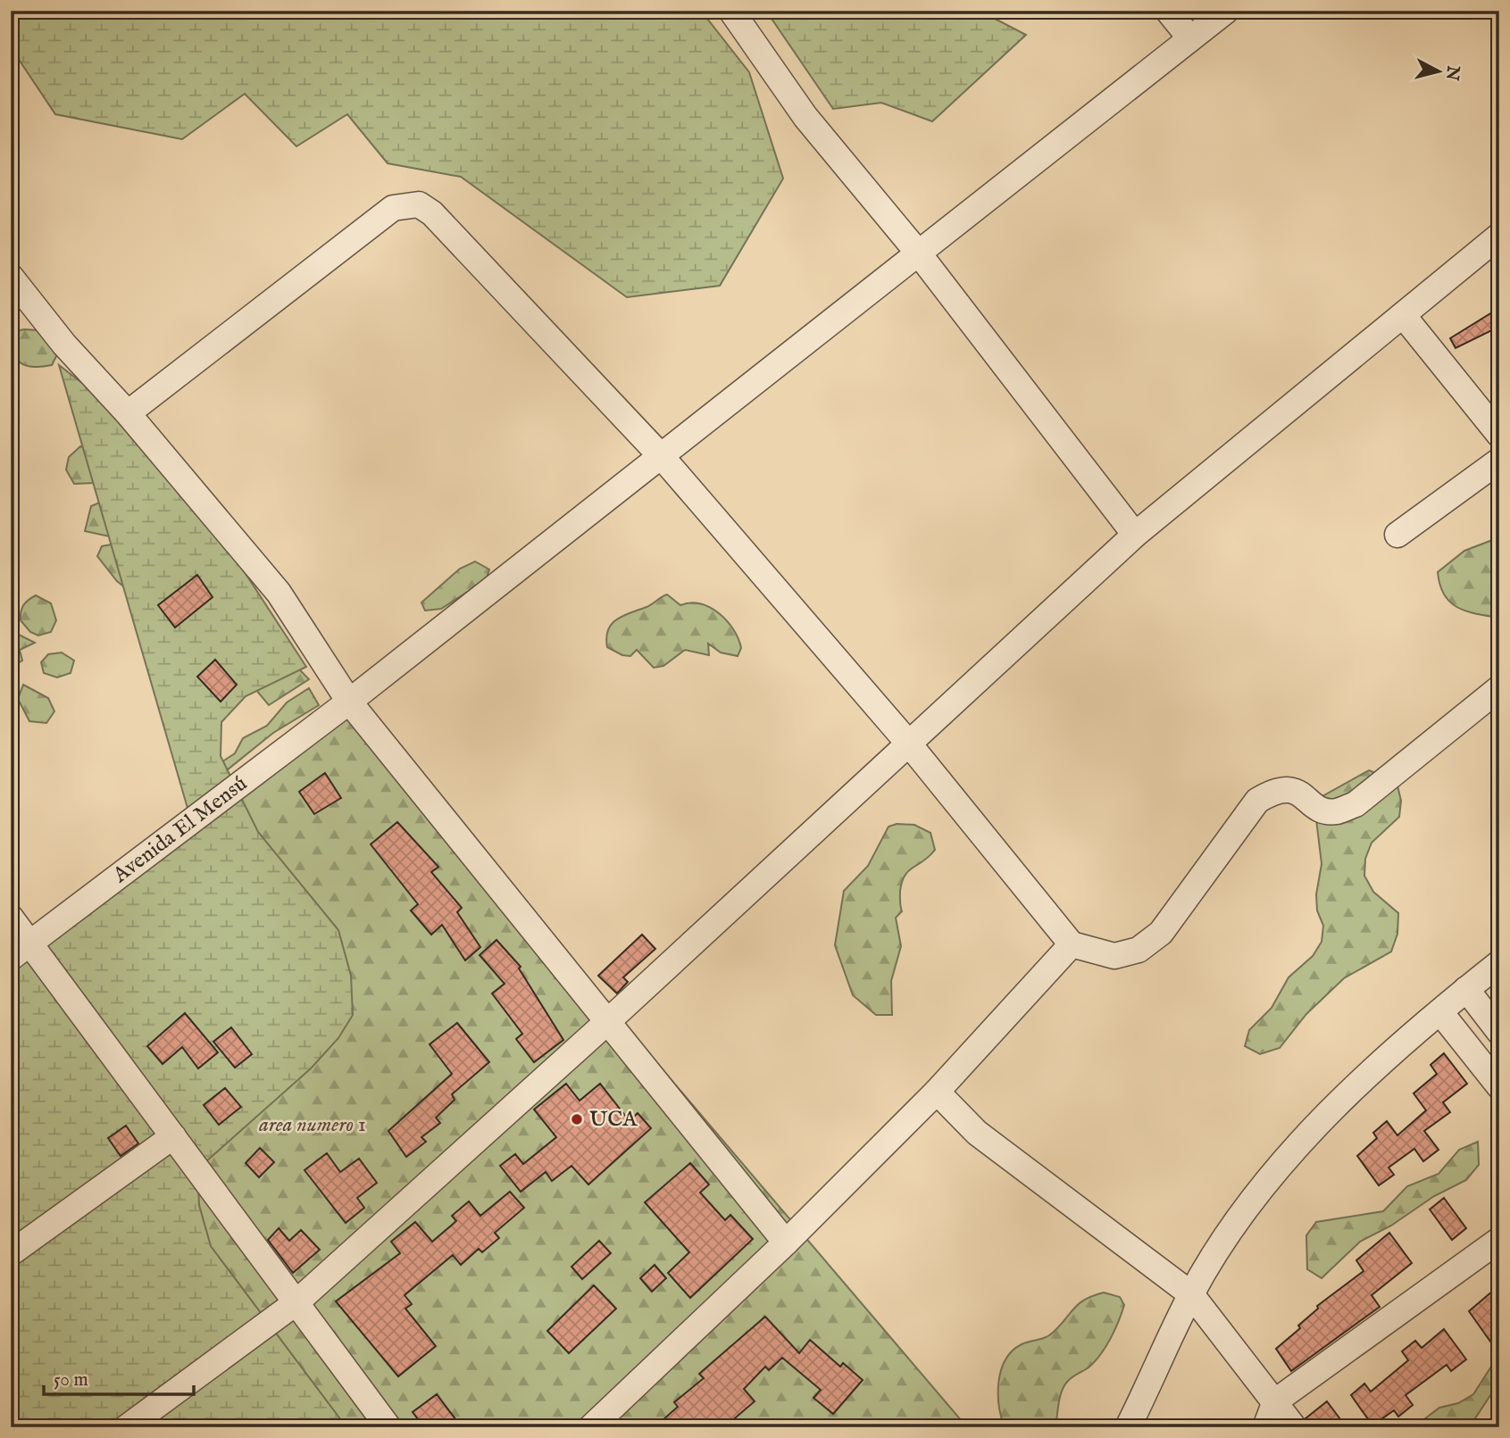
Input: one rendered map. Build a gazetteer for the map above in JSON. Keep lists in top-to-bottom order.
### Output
{
  "streets": {
    "street": ["Avenida El Mensú"]
  },
  "parks": ["area numero 1"],
  "places": ["UCA"],
  "scale_bar": "50 m",
  "north": "right"
}
